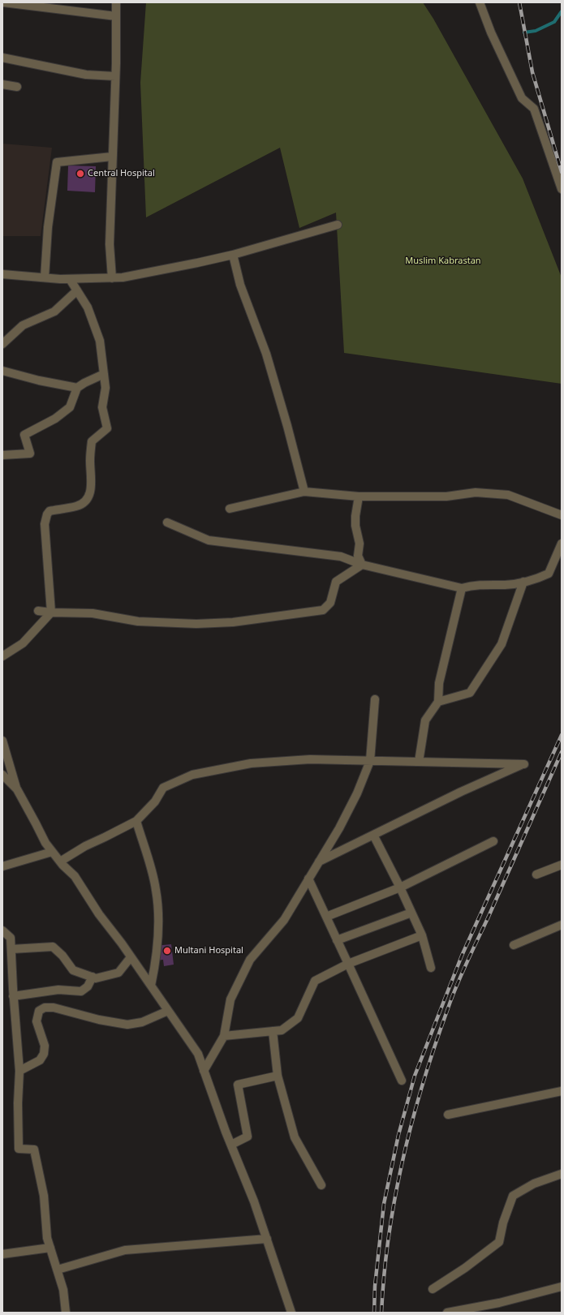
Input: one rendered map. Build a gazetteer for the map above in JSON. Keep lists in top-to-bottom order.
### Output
{
  "parks": ["Muslim Kabrastan"],
  "places": ["Central Hospital", "Multani Hospital"]
}
